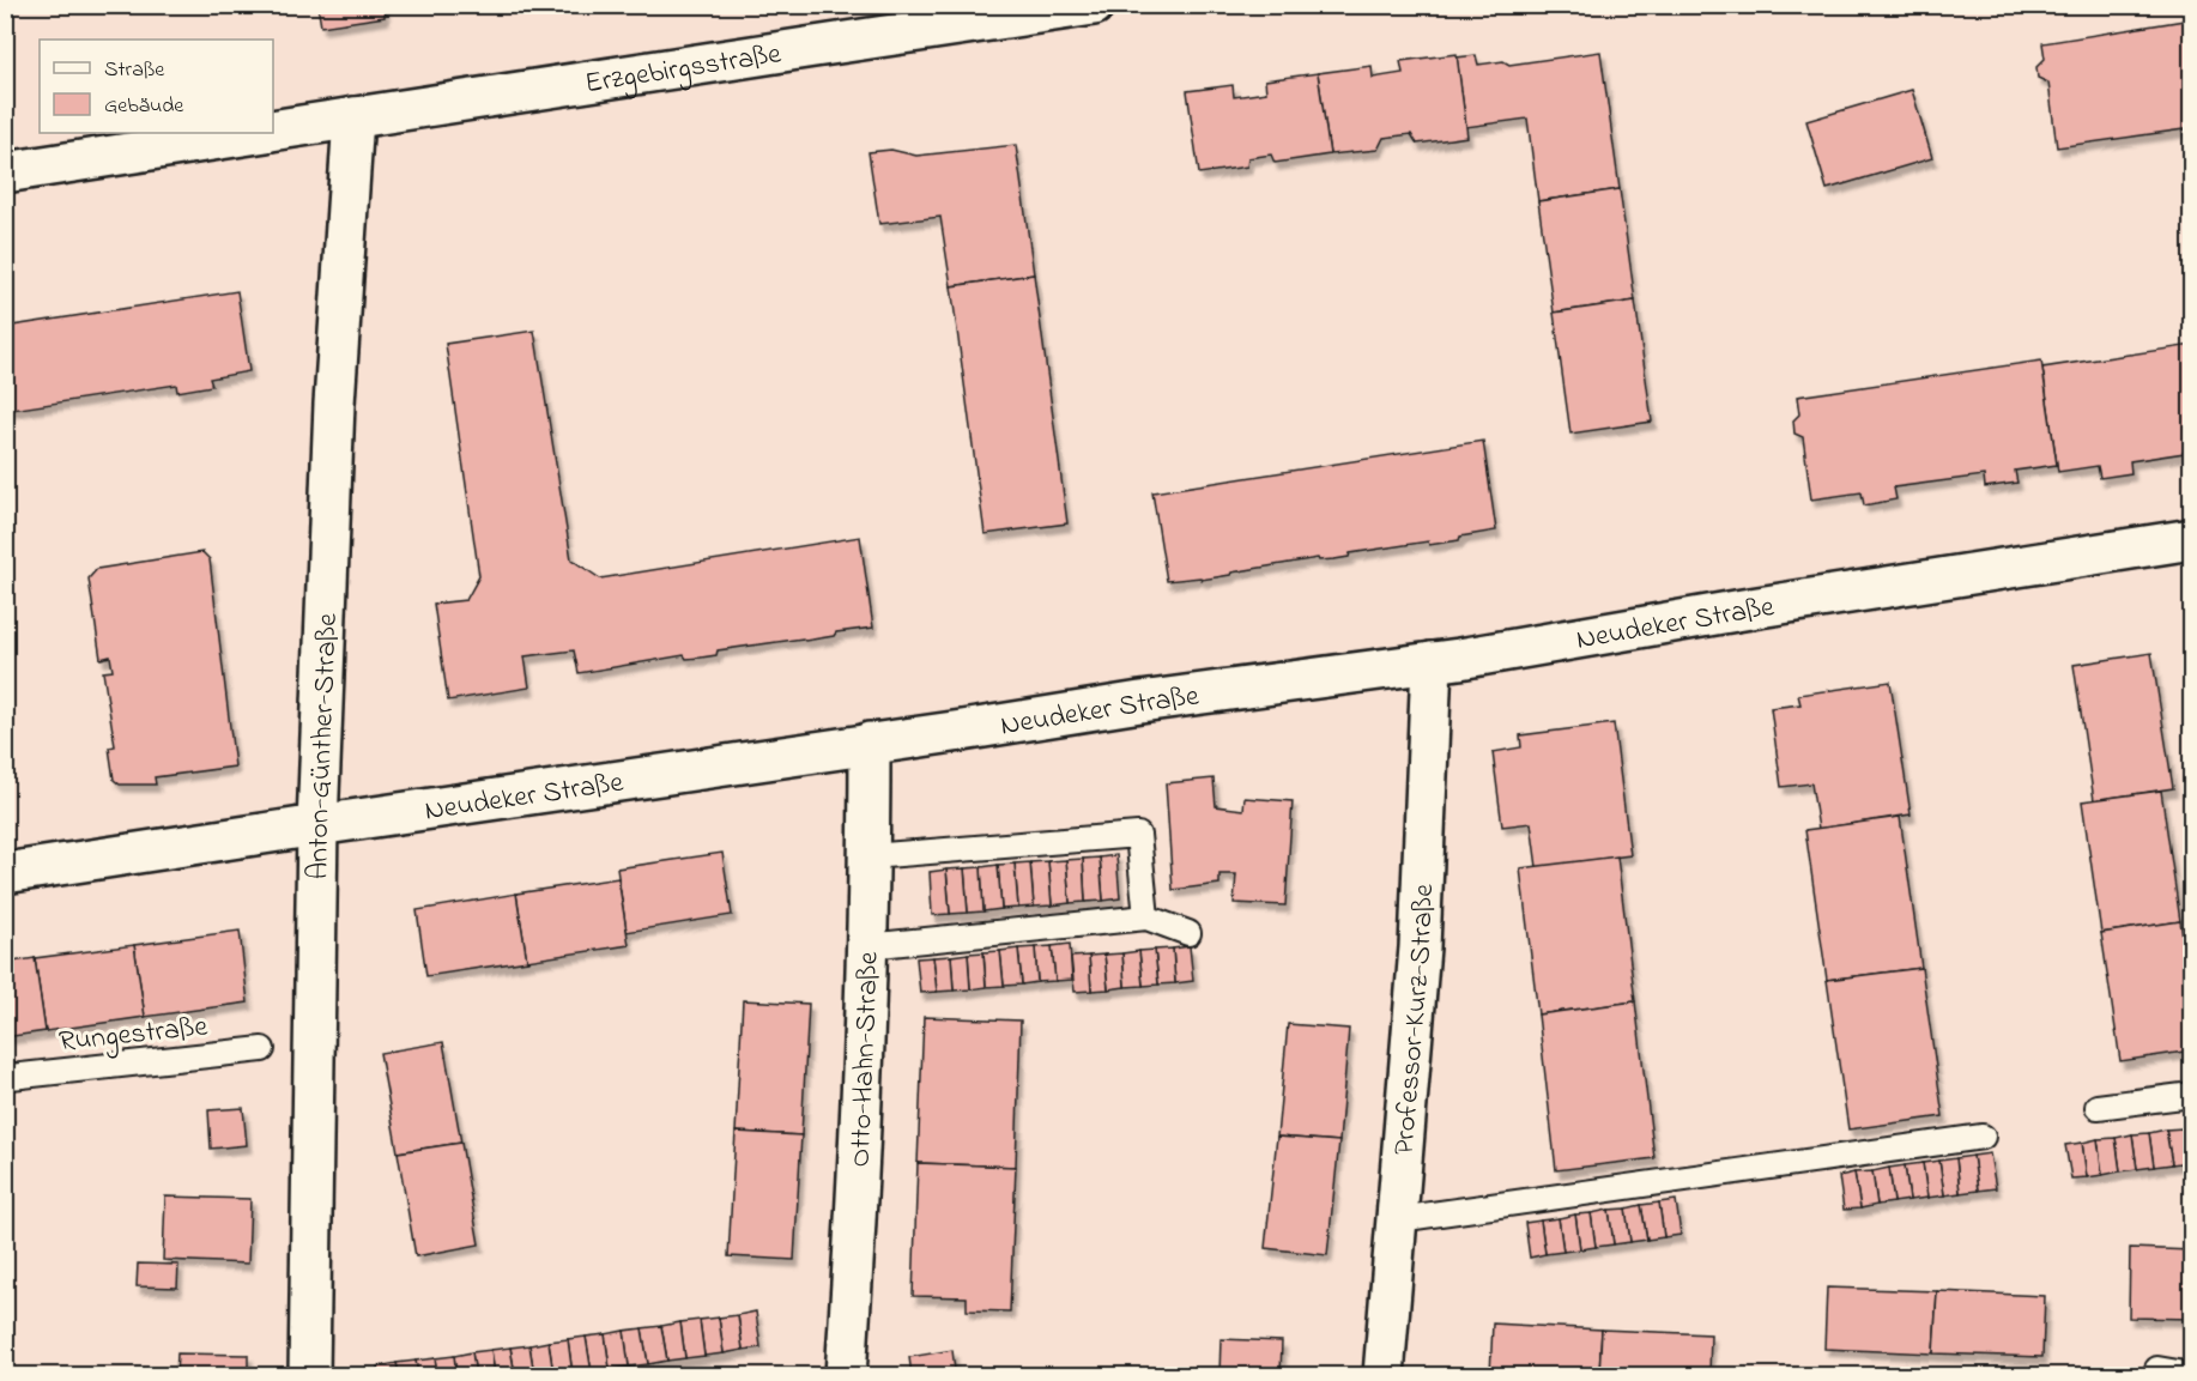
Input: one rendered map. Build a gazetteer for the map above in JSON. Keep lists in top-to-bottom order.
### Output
{
  "streets": {
    "street": [
      "Erzgebirgsstraße",
      "Neudeker Straße",
      "Anton-Günther-Straße",
      "Professor-Kurz-Straße",
      "Otto-Hahn-Straße"
    ],
    "lane": ["Rungestraße"]
  },
  "crossings": [
    ["Erzgebirgsstraße", "Anton-Günther-Straße"],
    ["Neudeker Straße", "Anton-Günther-Straße"],
    ["Neudeker Straße", "Professor-Kurz-Straße"],
    ["Neudeker Straße", "Otto-Hahn-Straße"]
  ],
  "legend": ["Straße", "Gebäude"]
}
